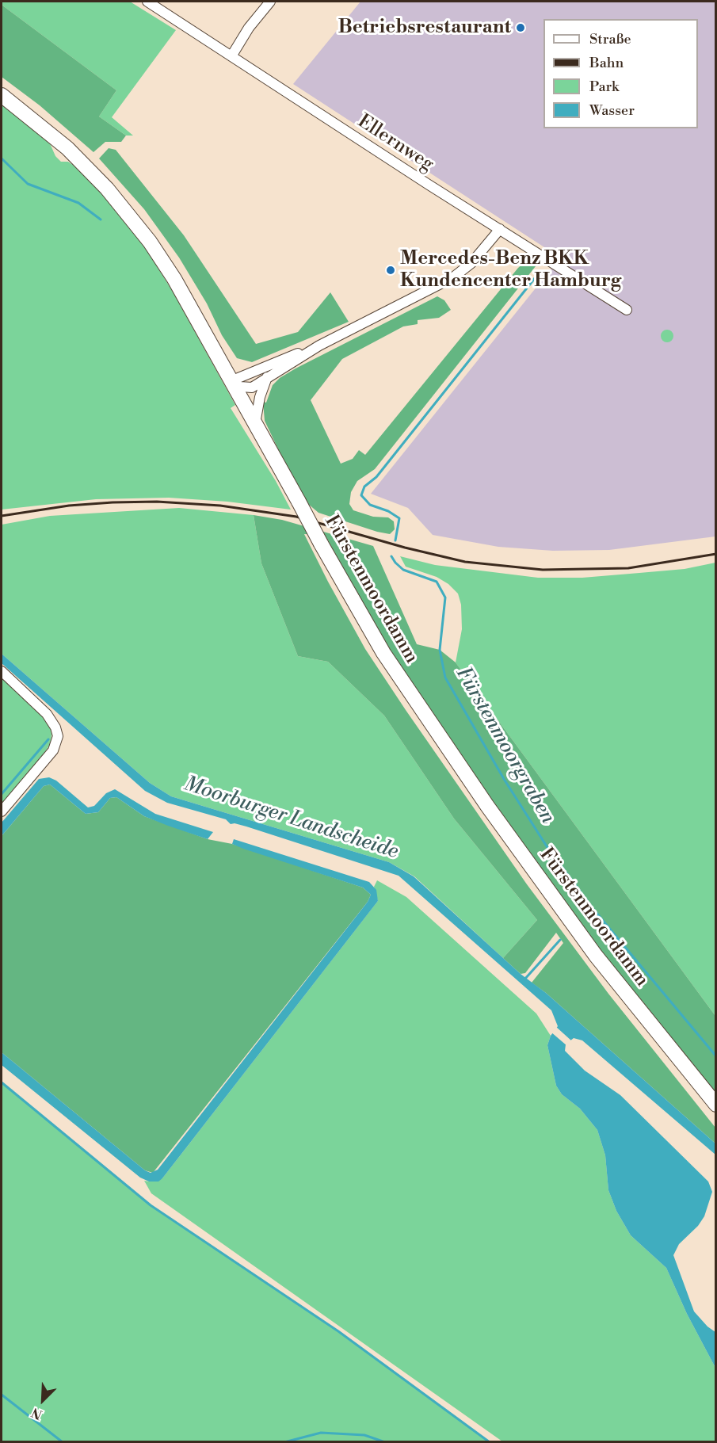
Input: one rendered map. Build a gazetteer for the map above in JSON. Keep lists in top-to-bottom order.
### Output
{
  "streets": {
    "main road": ["Fürstenmoordamm"],
    "street": ["Ellernweg"]
  },
  "water": ["Fürstenmoorgraben", "Moorburger Landscheide"],
  "places": ["Betriebsrestaurant", "Mercedes-Benz BKK Kundencenter Hamburg"],
  "legend": [
    "Straße",
    "Bahn",
    "Park",
    "Wasser"
  ],
  "north": "bottom left"
}
